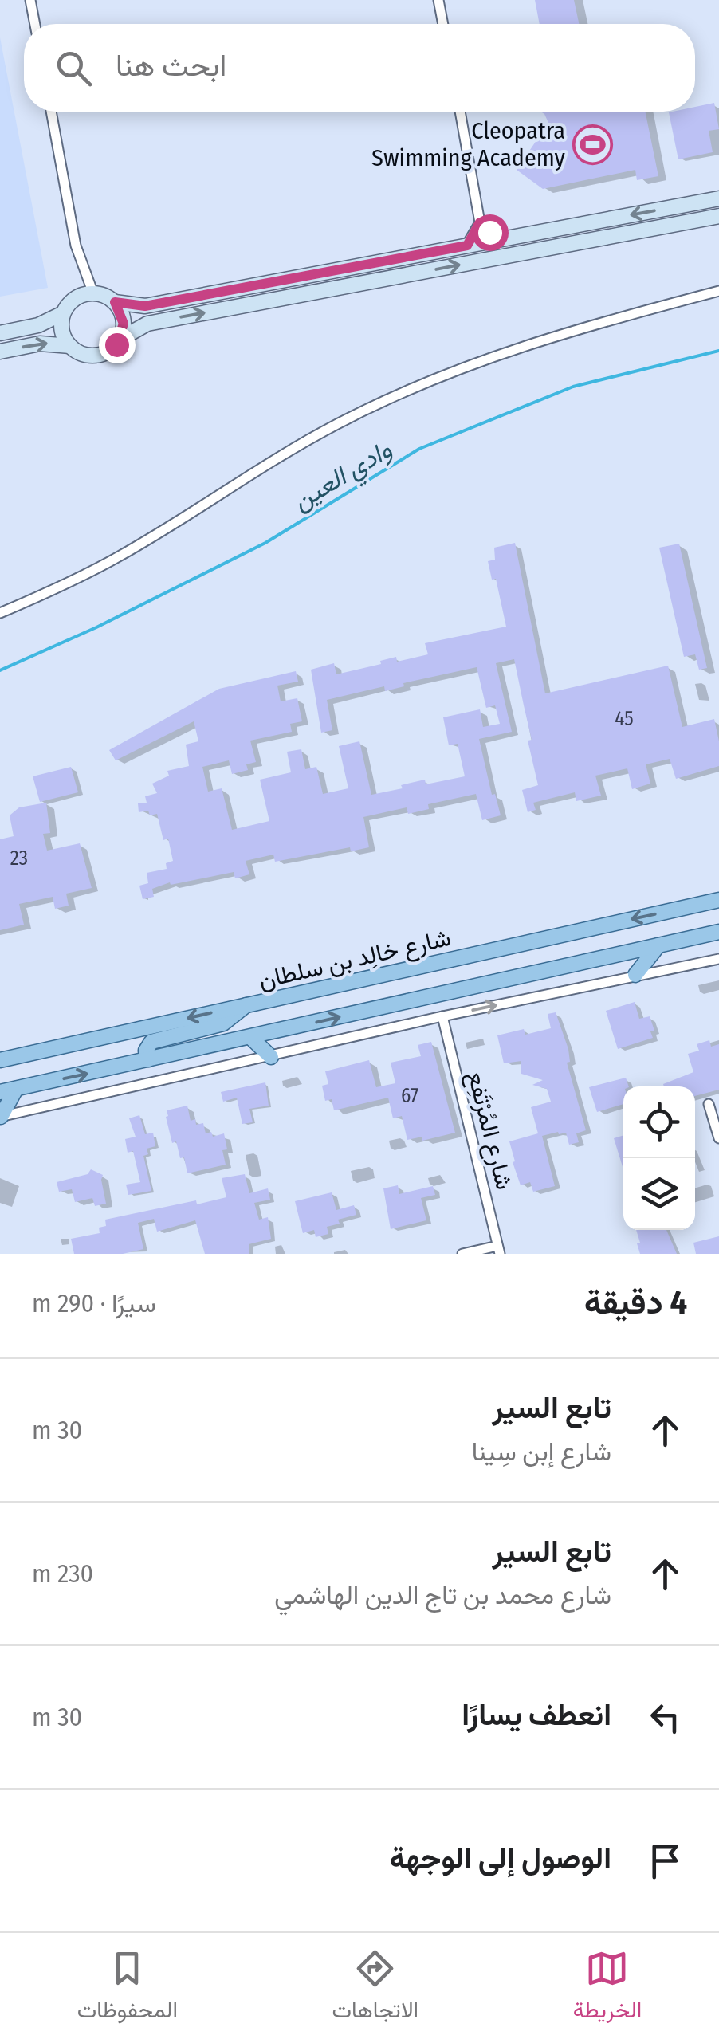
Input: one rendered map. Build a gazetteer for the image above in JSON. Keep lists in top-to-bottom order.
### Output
{
  "streets": {
    "main road": ["شارع خالِد بن سلطان"],
    "street": ["شارع المُرْتَفِع"]
  },
  "water": ["وادي العين"],
  "places": {
    "sports": ["Cleopatra Swimming Academy"]
  },
  "house_numbers": ["45", "23", "67"],
  "page": {
    "search": "ابحث هنا",
    "heading": ["4 دقيقة", "سيرًا · 290 m"],
    "list": [
      ["تابع السير", "شارع إبن سِينا", "30 m"],
      ["تابع السير", "شارع محمد بن تاج الدين الهاشمي", "230 m"],
      ["انعطف يسارًا", "30 m"],
      "الوصول إلى الوجهة"
    ],
    "nav": ["الخريطة", "الاتجاهات", "المحفوظات"]
  }
}
